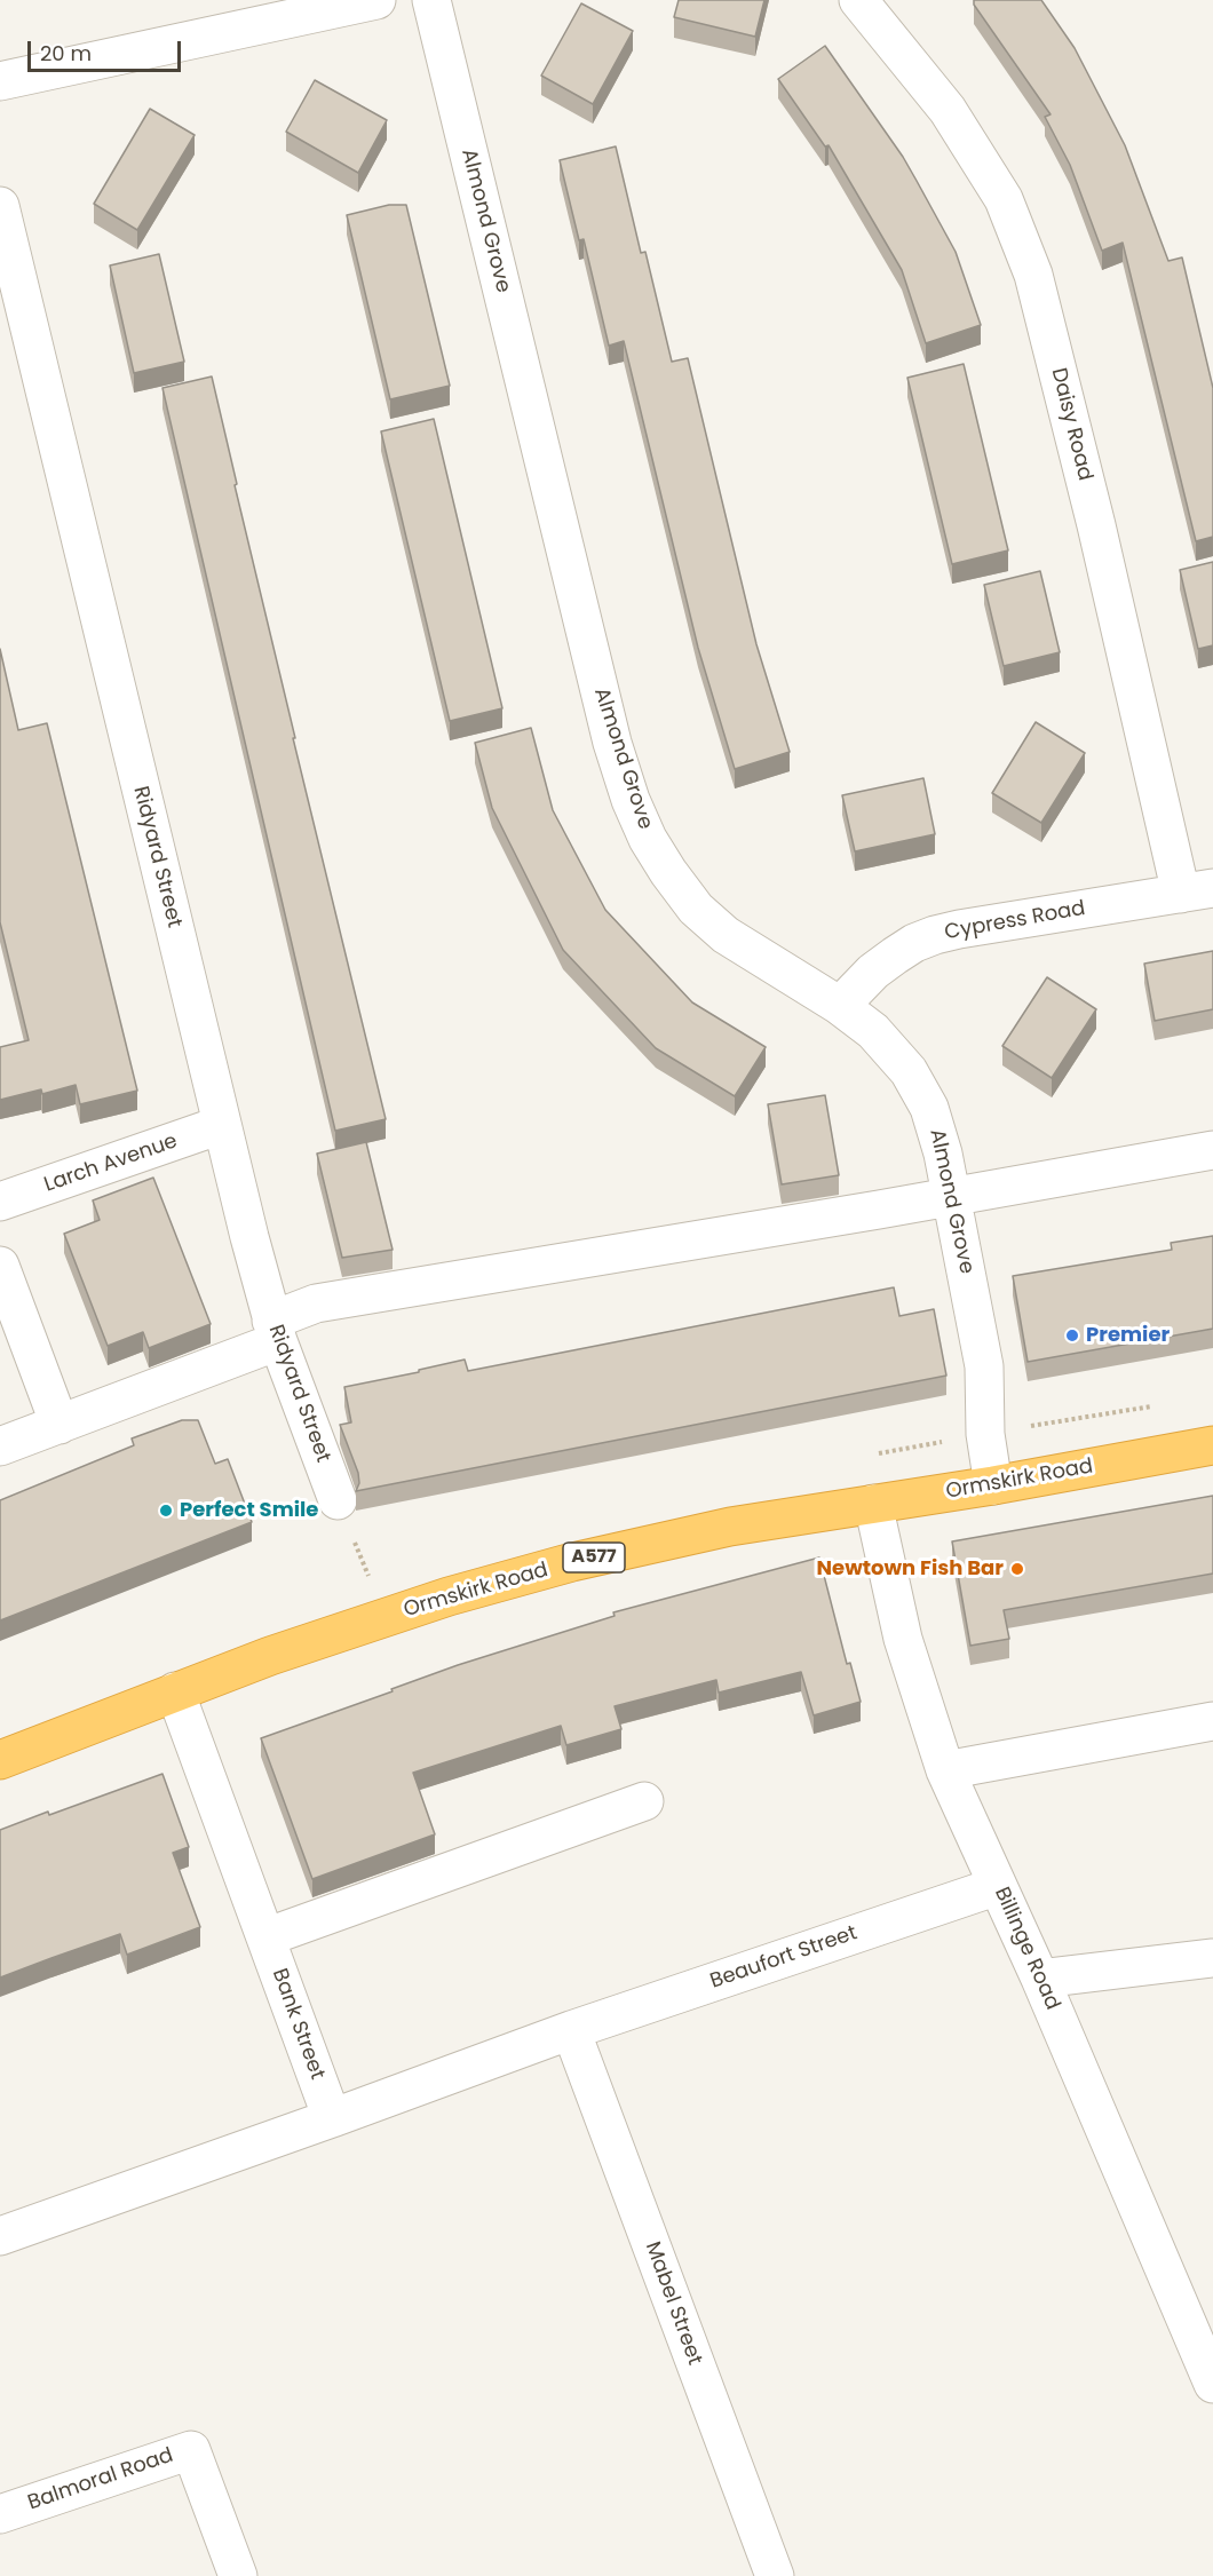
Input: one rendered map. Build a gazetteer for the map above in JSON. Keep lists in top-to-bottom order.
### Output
{
  "streets": {
    "highway": ["Ormskirk Road", "A577"],
    "street": [
      "Almond Grove",
      "Daisy Road",
      "Ridyard Street",
      "Cypress Road",
      "Larch Avenue",
      "Billinge Road",
      "Beaufort Street",
      "Bank Street",
      "Mabel Street",
      "Balmoral Road"
    ]
  },
  "crossings": [
    ["Almond Grove", "Cypress Road"],
    ["Almond Grove", "Ormskirk Road"],
    ["Daisy Road", "Cypress Road"],
    ["Ridyard Street", "Larch Avenue"],
    ["Ormskirk Road", "Billinge Road"],
    ["Ormskirk Road", "Bank Street"],
    ["Billinge Road", "Beaufort Street"],
    ["Beaufort Street", "Mabel Street"]
  ],
  "places": ["Premier", "Perfect Smile", "Newtown Fish Bar"],
  "scale_bar": "20 m"
}
